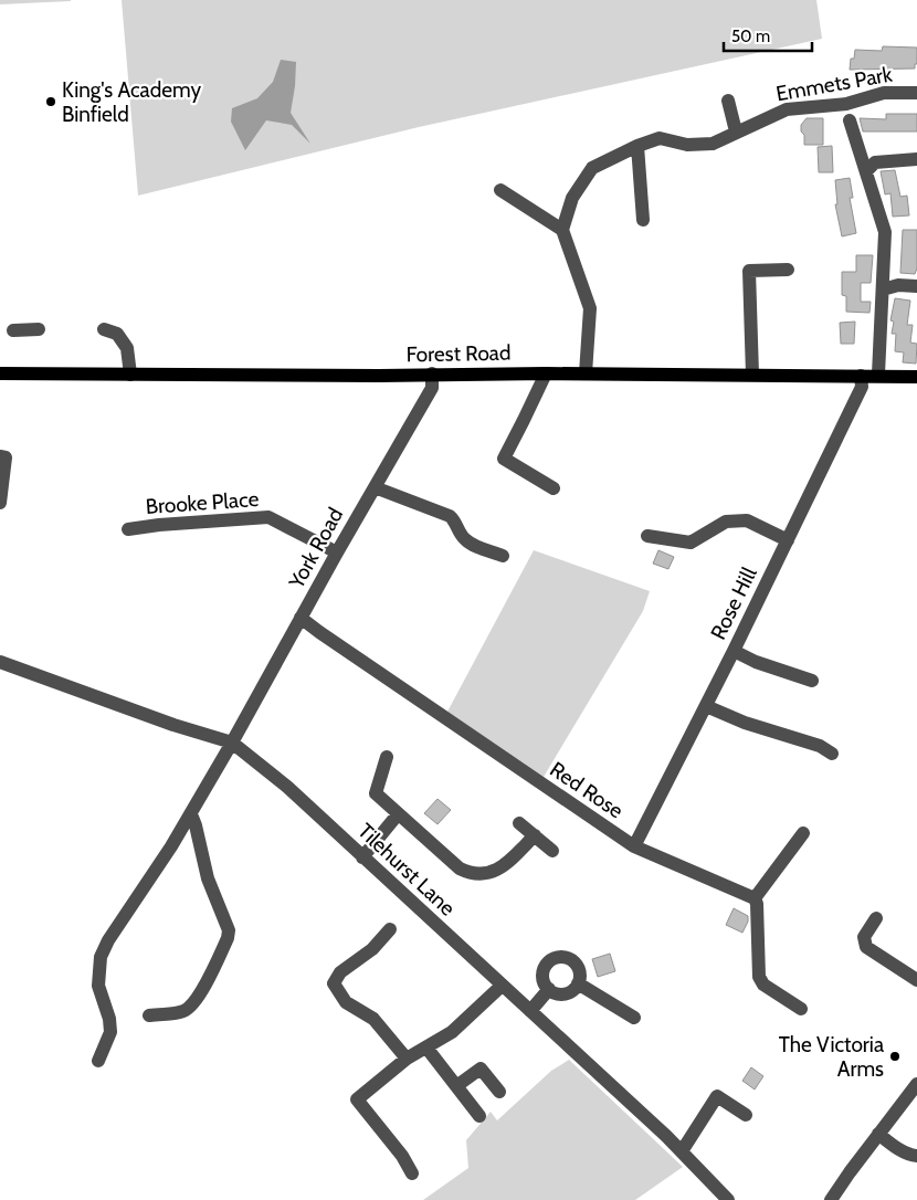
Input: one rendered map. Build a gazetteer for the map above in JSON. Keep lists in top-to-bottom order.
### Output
{
  "streets": {
    "main road": ["Forest Road"],
    "street": [
      "Emmets Park",
      "Brooke Place",
      "York Road",
      "Rose Hill",
      "Red Rose",
      "Tilehurst Lane"
    ]
  },
  "crossings": [
    ["Forest Road", "York Road"],
    ["Forest Road", "Rose Hill"],
    ["Brooke Place", "York Road"],
    ["York Road", "Red Rose"],
    ["York Road", "Tilehurst Lane"],
    ["Rose Hill", "Red Rose"]
  ],
  "places": ["King's Academy Binfield", "The Victoria Arms"],
  "scale_bar": "50 m"
}
